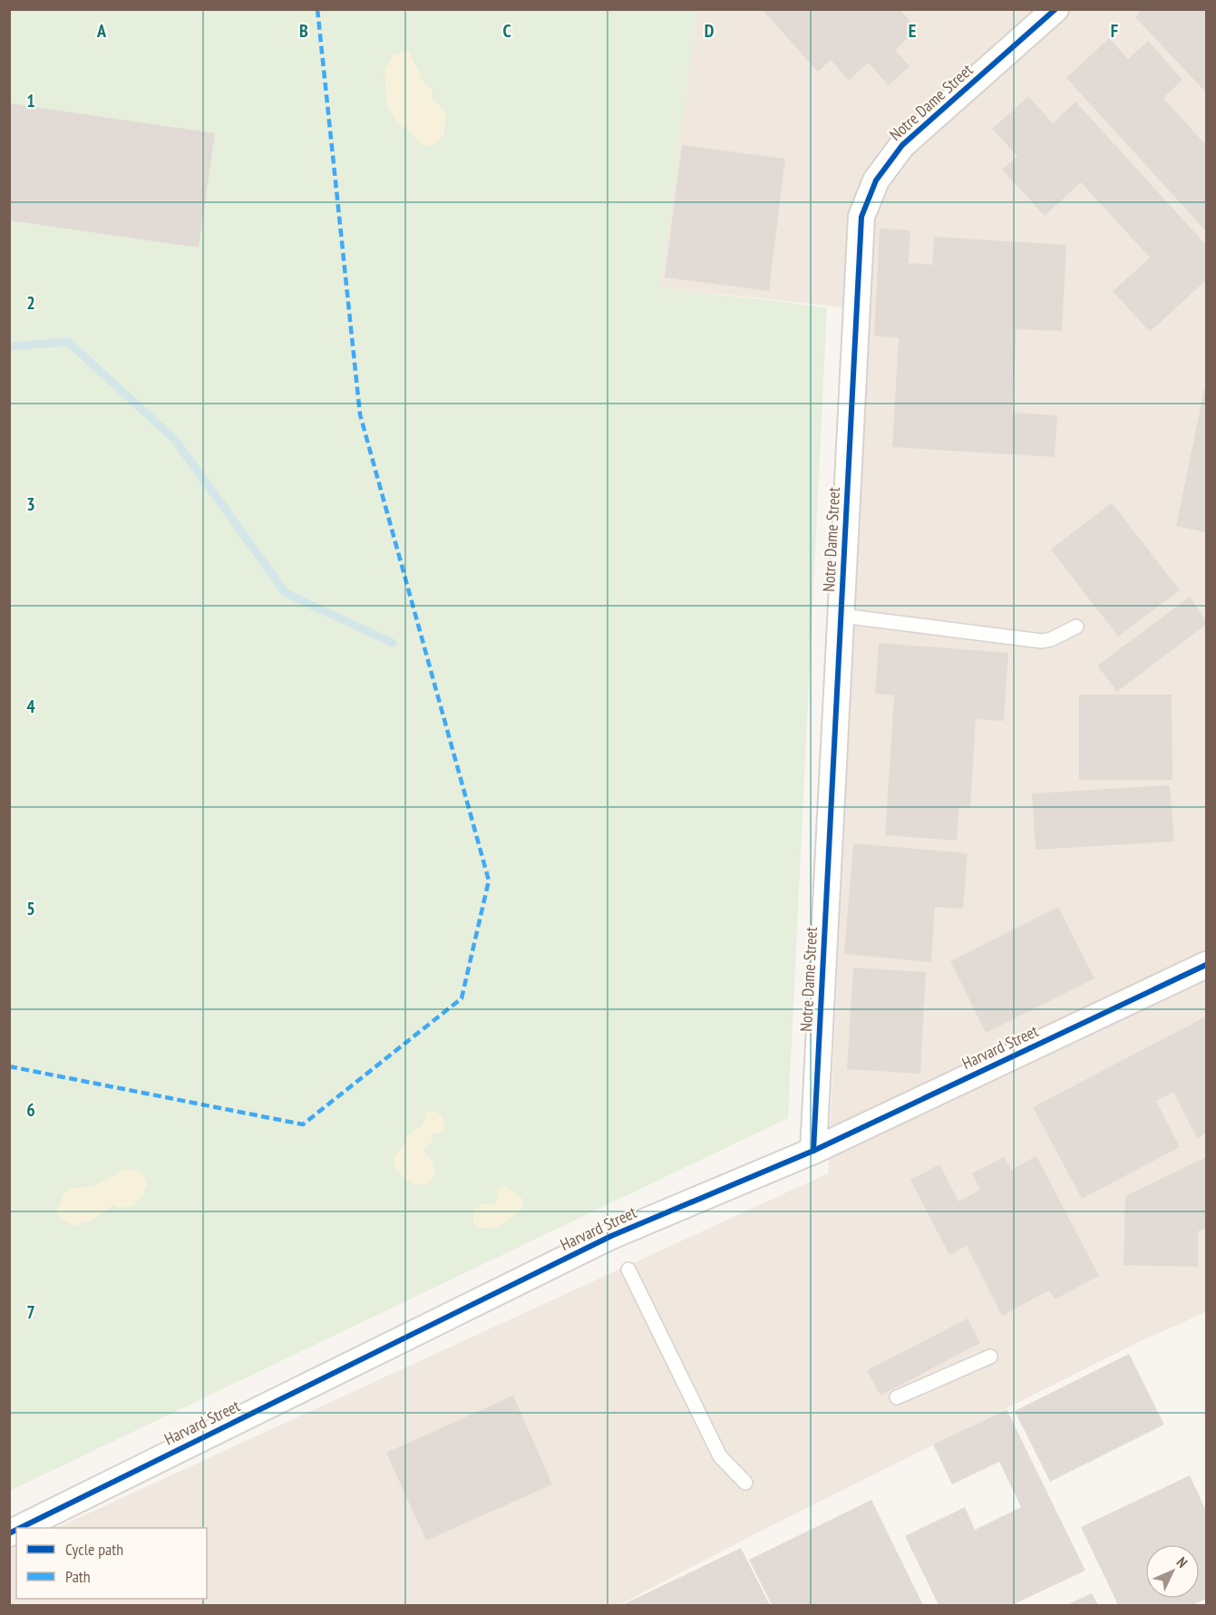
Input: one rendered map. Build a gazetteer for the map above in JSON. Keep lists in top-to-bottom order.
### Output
{
  "streets": {
    "street": ["Notre Dame Street", "Harvard Street"]
  },
  "crossings": [
    ["Notre Dame Street", "Harvard Street"]
  ],
  "legend": ["Cycle path", "Path"],
  "north": "top right",
  "grid": {
    "columns": [
      "A",
      "B",
      "C",
      "D",
      "E",
      "F"
    ],
    "rows": [
      "1",
      "2",
      "3",
      "4",
      "5",
      "6",
      "7"
    ]
  }
}
